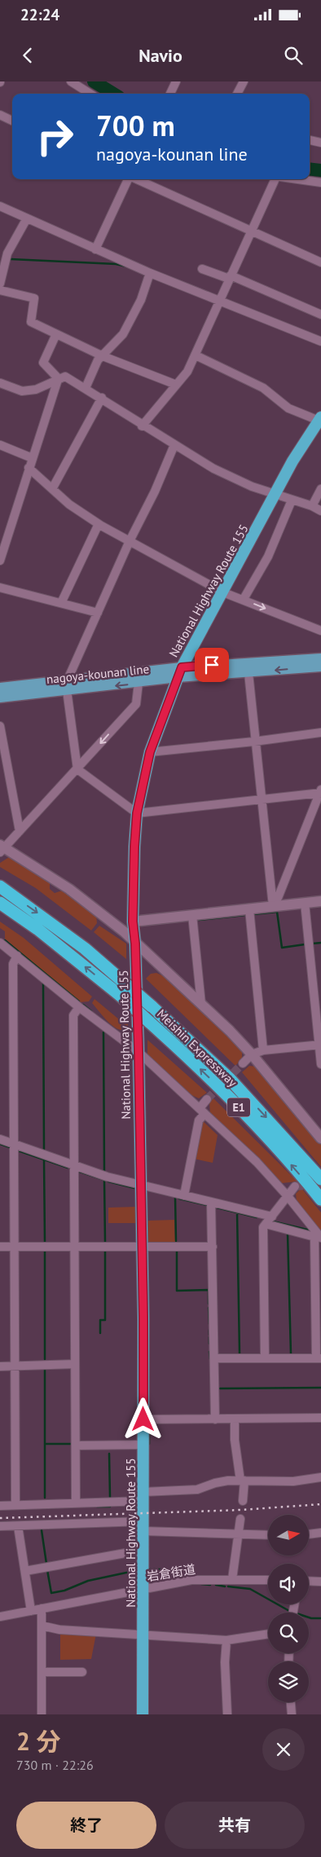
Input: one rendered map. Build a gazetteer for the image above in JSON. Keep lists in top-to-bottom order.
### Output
{
  "streets": {
    "highway": ["National Highway Route 155", "Meishin Expressway", "E1"],
    "main road": ["nagoya-kounan line"],
    "street": ["岩倉街道"]
  },
  "crossings": [
    ["National Highway Route 155", "nagoya-kounan line"],
    ["National Highway Route 155", "岩倉街道"]
  ],
  "north": "right",
  "page": {
    "status": "22:24",
    "header": "Navio",
    "turn": ["700 m", "nagoya-kounan line"],
    "heading": ["2 分", "730 m · 22:26"],
    "buttons": ["終了", "共有"]
  }
}
